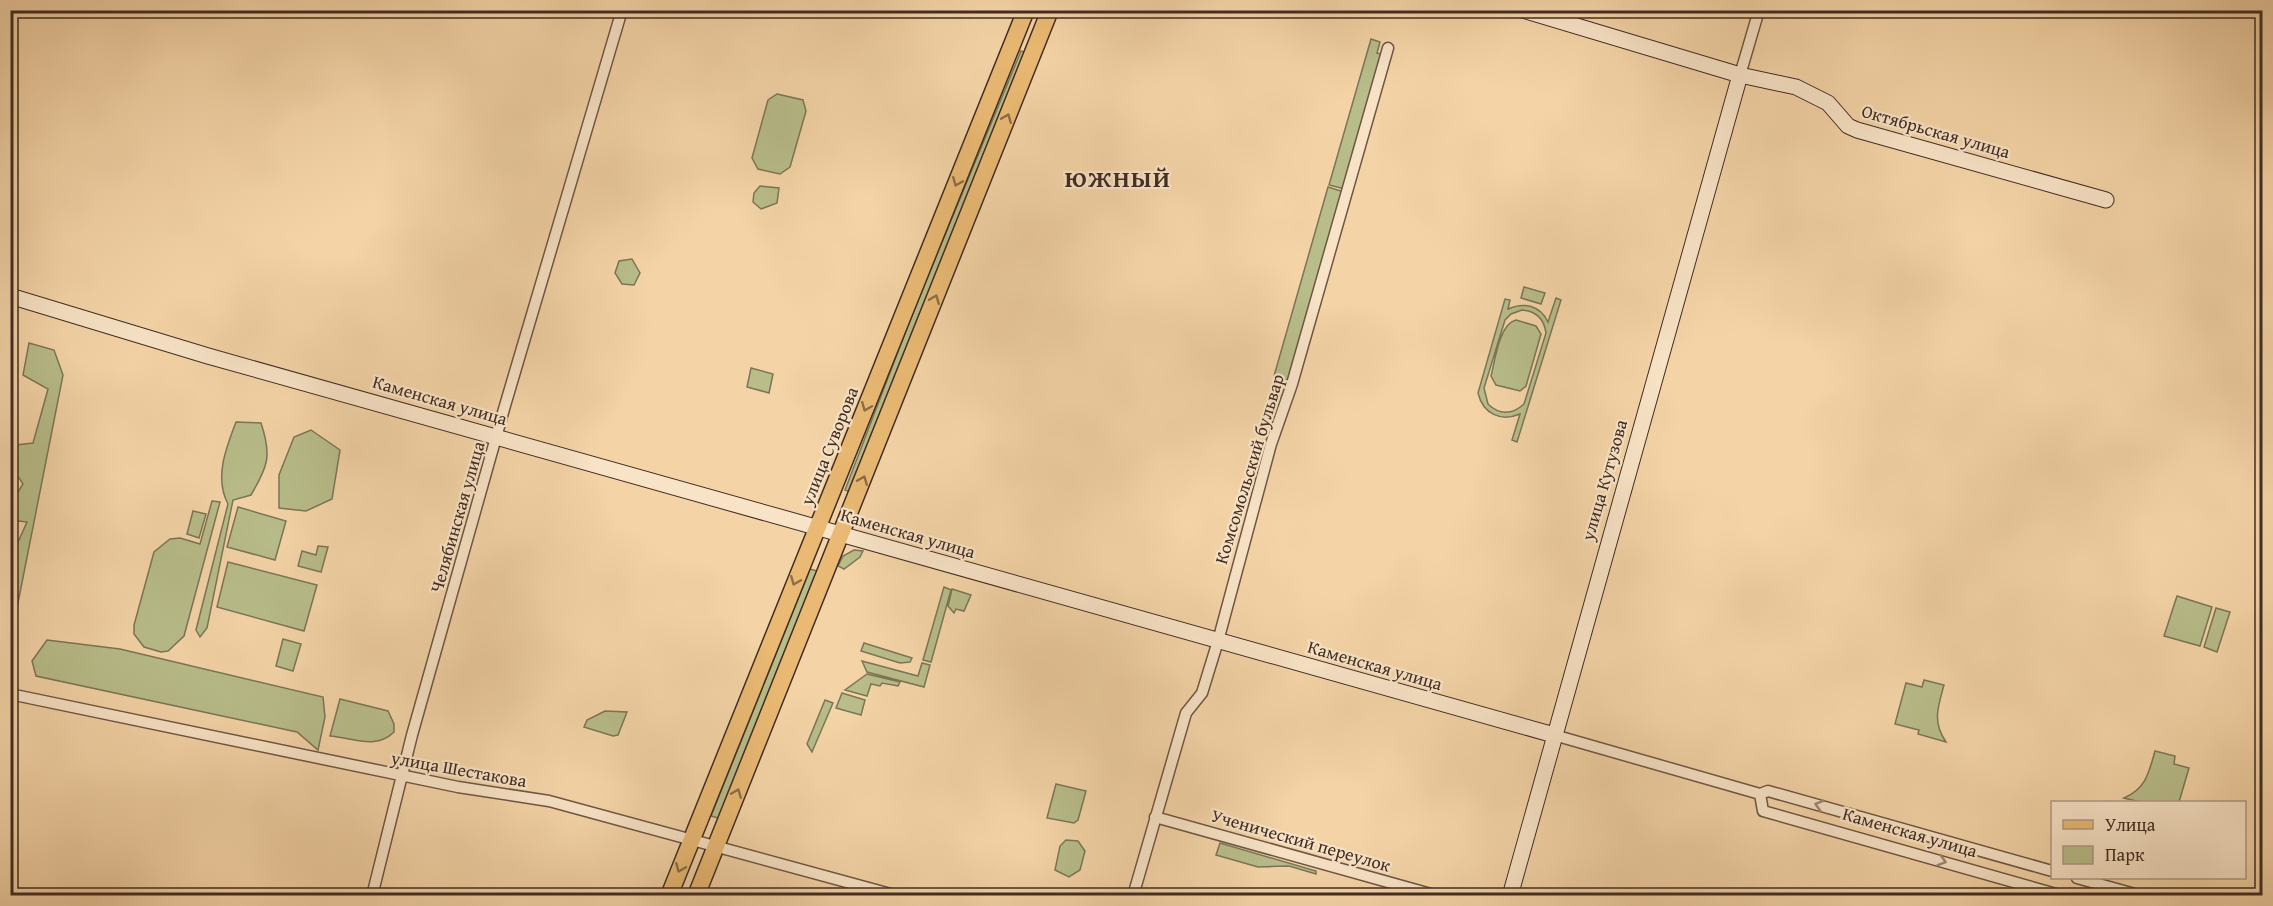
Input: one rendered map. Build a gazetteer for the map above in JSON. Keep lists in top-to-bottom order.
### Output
{
  "streets": {
    "main road": ["улица Суворова"],
    "street": [
      "Октябрьская улица",
      "Каменская улица",
      "Комсомольский бульвар",
      "улица Кутузова",
      "Челябинская улица",
      "улица Шестакова",
      "Ученический переулок"
    ]
  },
  "crossings": [
    ["Октябрьская улица", "улица Кутузова"],
    ["Каменская улица", "улица Суворова"],
    ["Каменская улица", "Комсомольский бульвар"],
    ["Каменская улица", "улица Кутузова"],
    ["Каменская улица", "Челябинская улица"],
    ["улица Суворова", "улица Шестакова"],
    ["Комсомольский бульвар", "Ученический переулок"],
    ["Челябинская улица", "улица Шестакова"]
  ],
  "districts": ["ЮЖНЫЙ"],
  "legend": ["Улица", "Парк"]
}
